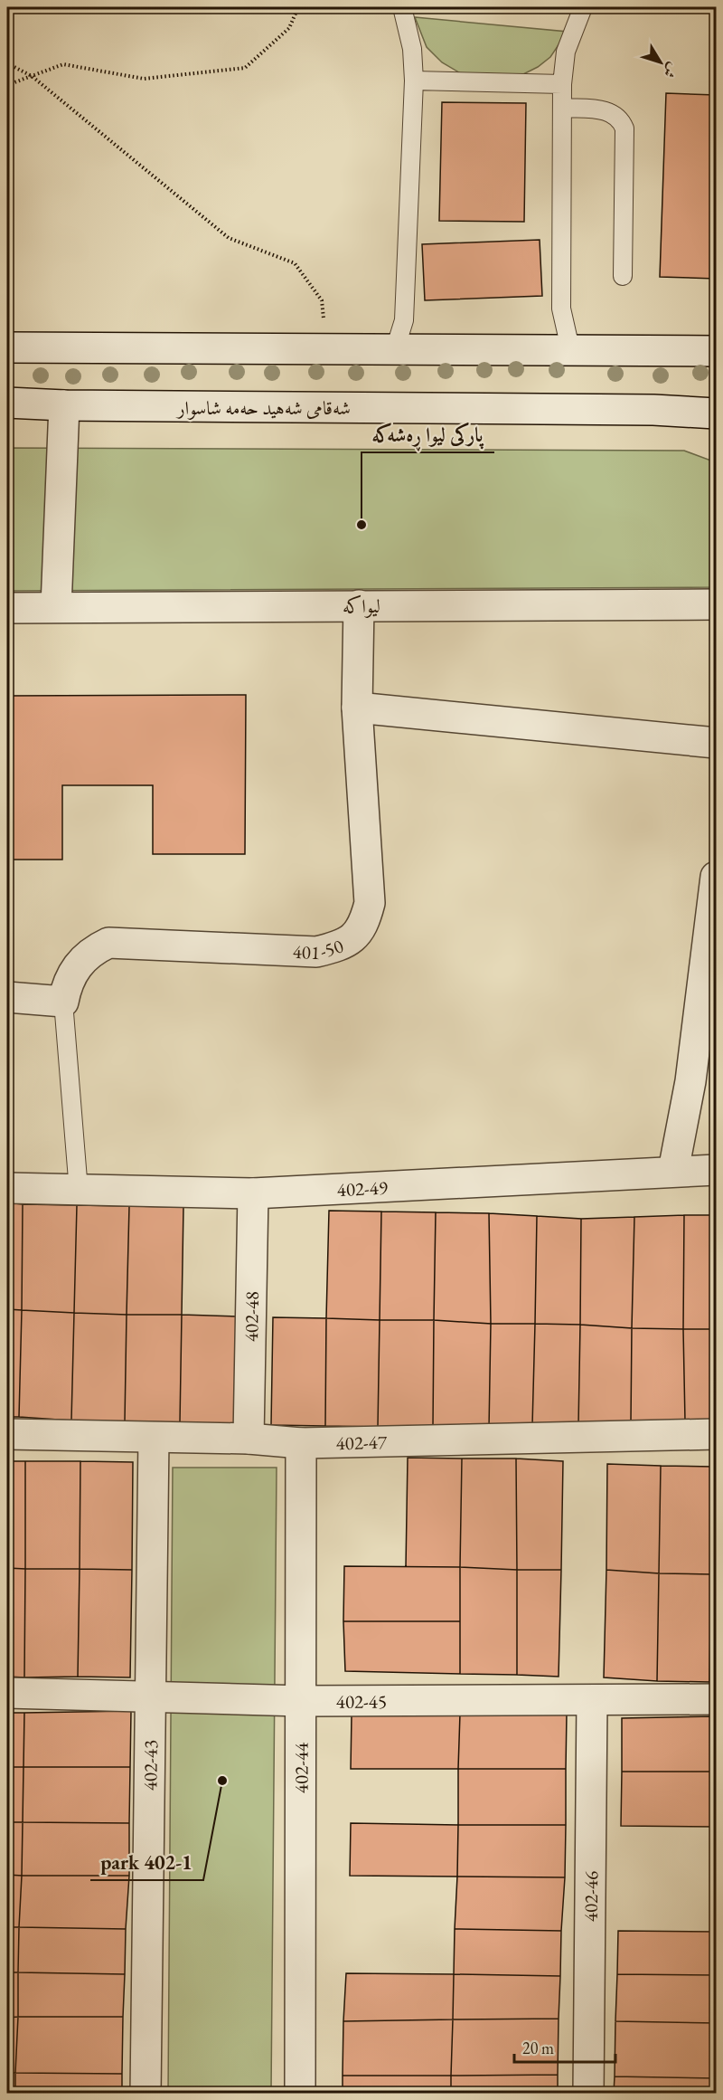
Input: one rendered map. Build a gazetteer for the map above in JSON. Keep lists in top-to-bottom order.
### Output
{
  "streets": {
    "street": [
      "شەقامی شەهید حەمە شاسوار",
      "لیواکە",
      "401-50",
      "402-49",
      "402-48",
      "402-47",
      "402-45",
      "402-43",
      "402-44",
      "402-46"
    ]
  },
  "crossings": [
    ["لیواکە", "401-50"],
    ["402-49", "402-48"],
    ["402-48", "402-47"],
    ["402-47", "402-43"],
    ["402-47", "402-44"],
    ["402-45", "402-43"],
    ["402-45", "402-44"],
    ["402-45", "402-46"]
  ],
  "places": ["پارکی لیوا ڕەشەکە", "park 402-1"],
  "scale_bar": "20 m",
  "north": "bottom right"
}
